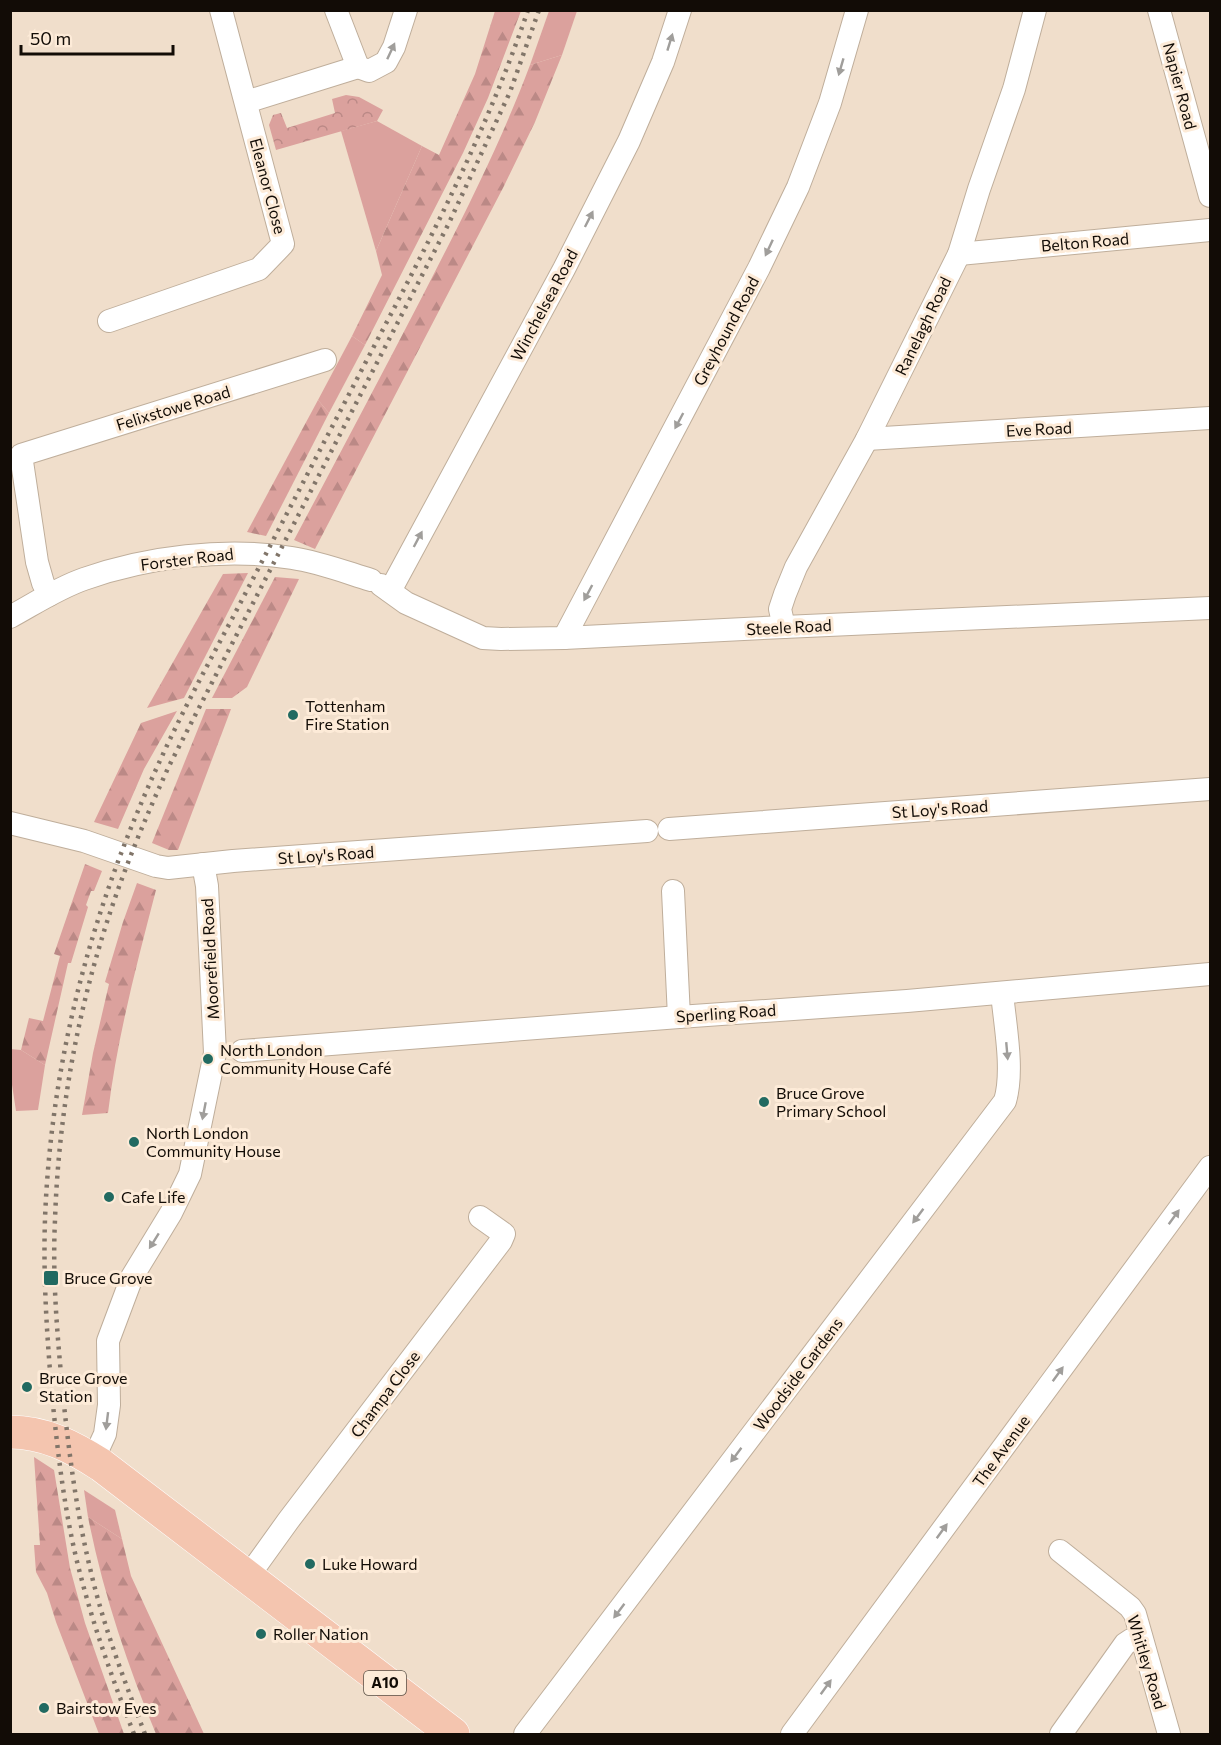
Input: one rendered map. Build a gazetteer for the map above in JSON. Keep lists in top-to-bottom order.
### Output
{
  "streets": {
    "highway": ["A10"],
    "street": [
      "Napier Road",
      "Eleanor Close",
      "Belton Road",
      "Winchelsea Road",
      "Ranelagh Road",
      "Greyhound Road",
      "Felixstowe Road",
      "Eve Road",
      "Forster Road",
      "Steele Road",
      "St Loy's Road",
      "Moorefield Road",
      "Sperling Road",
      "Woodside Gardens",
      "Champa Close",
      "The Avenue",
      "Whitley Road"
    ]
  },
  "crossings": [
    ["Belton Road", "Ranelagh Road"],
    ["Winchelsea Road", "Forster Road"],
    ["Winchelsea Road", "Steele Road"],
    ["Ranelagh Road", "Eve Road"],
    ["Ranelagh Road", "Steele Road"],
    ["Greyhound Road", "Steele Road"],
    ["Felixstowe Road", "Forster Road"],
    ["Forster Road", "Steele Road"],
    ["St Loy's Road", "Moorefield Road"],
    ["Moorefield Road", "A10"],
    ["Sperling Road", "Woodside Gardens"],
    ["Champa Close", "A10"]
  ],
  "one_way": [
    "Winchelsea Road",
    "Greyhound Road",
    "Moorefield Road",
    "Woodside Gardens",
    "The Avenue"
  ],
  "places": {
    "other": [
      "Tottenham Fire Station",
      "North London Community House Café",
      "Bruce Grove Primary School",
      "North London Community House",
      "Cafe Life",
      "Bruce Grove Station",
      "Luke Howard",
      "Roller Nation",
      "Bairstow Eves"
    ],
    "transit": ["Bruce Grove"]
  },
  "scale_bar": "50 m"
}
